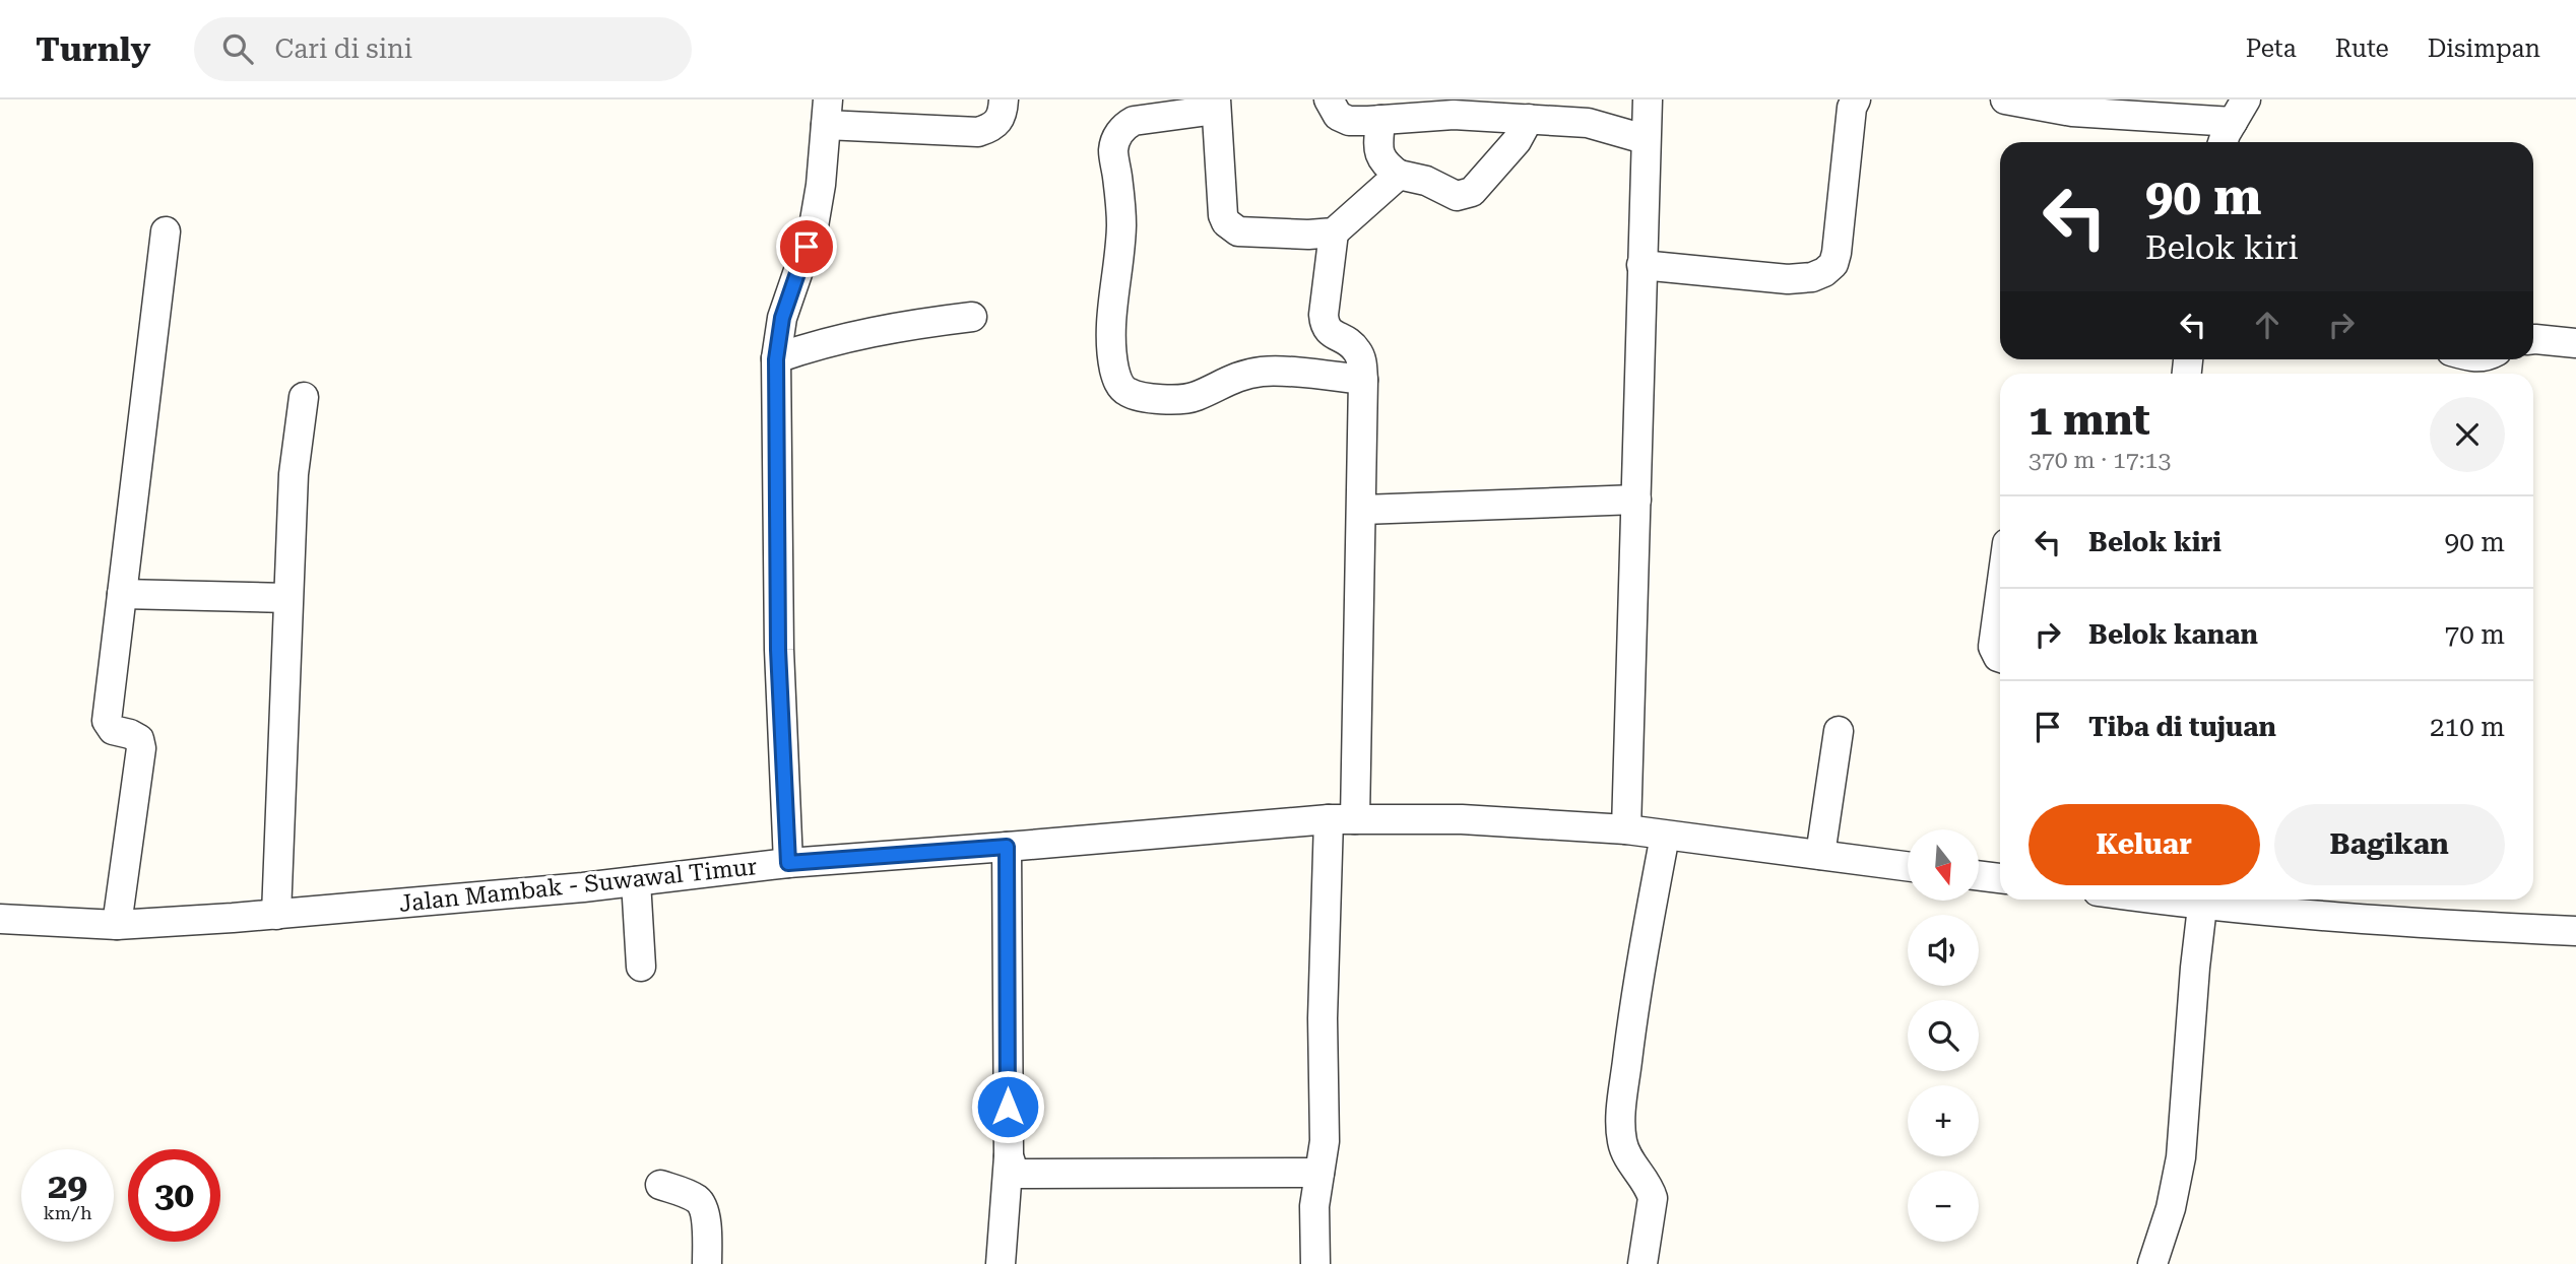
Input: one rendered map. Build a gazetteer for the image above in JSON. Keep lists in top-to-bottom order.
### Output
{
  "streets": {
    "street": ["Jalan Mambak - Suwawal Timur"]
  },
  "north": "bottom",
  "page": {
    "header": "Turnly",
    "search": "Cari di sini",
    "nav": ["Peta", "Rute", "Disimpan"],
    "turn": ["90 m", "Belok kiri"],
    "heading": ["1 mnt", "370 m · 17:13"],
    "list": [
      {
        "name": "Belok kiri",
        "value": "90 m"
      },
      {
        "name": "Belok kanan",
        "value": "70 m"
      },
      {
        "name": "Tiba di tujuan",
        "value": "210 m"
      }
    ],
    "buttons": ["Keluar", "Bagikan"],
    "map_buttons": ["+", "−"],
    "speed": "29 km/h",
    "limit": "30"
  }
}
